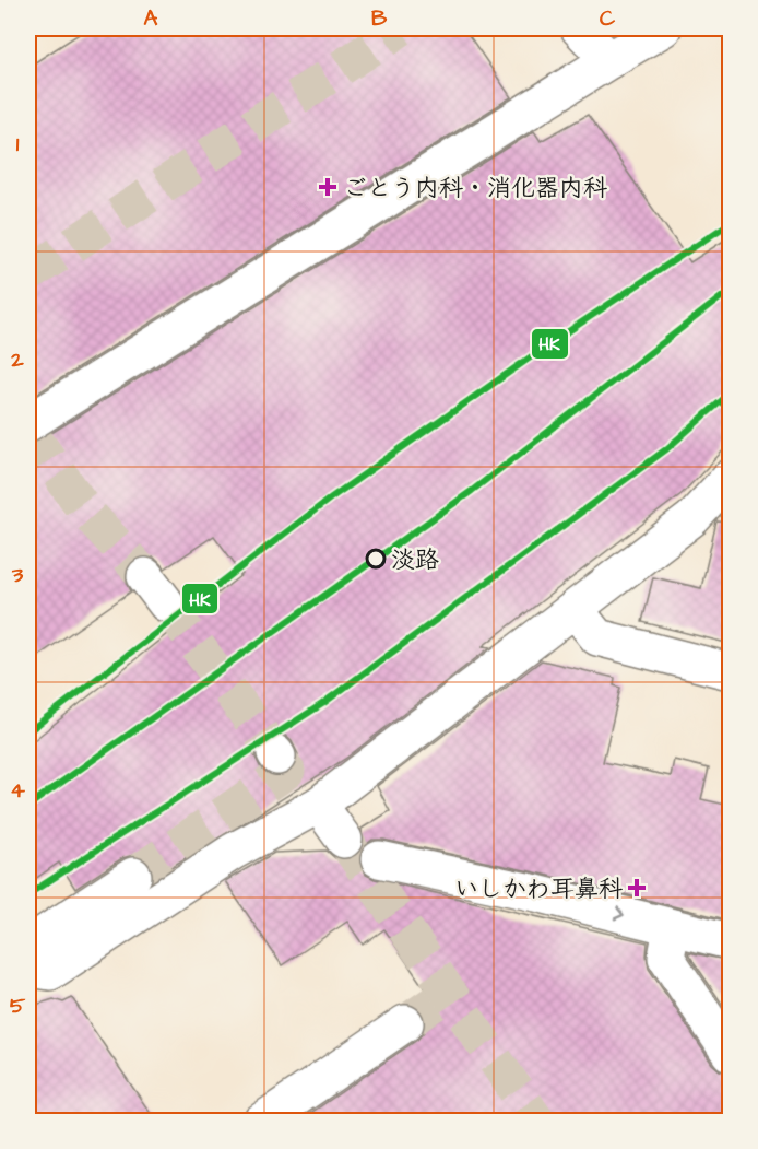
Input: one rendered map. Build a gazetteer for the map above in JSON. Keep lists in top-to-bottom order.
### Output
{
  "places": {
    "health": ["ごとう内科・消化器内科", "いしかわ耳鼻科"],
    "other": ["淡路"]
  },
  "lines": ["transit line HK"],
  "grid": {
    "columns": ["A", "B", "C"],
    "rows": [
      "1",
      "2",
      "3",
      "4",
      "5"
    ]
  }
}
